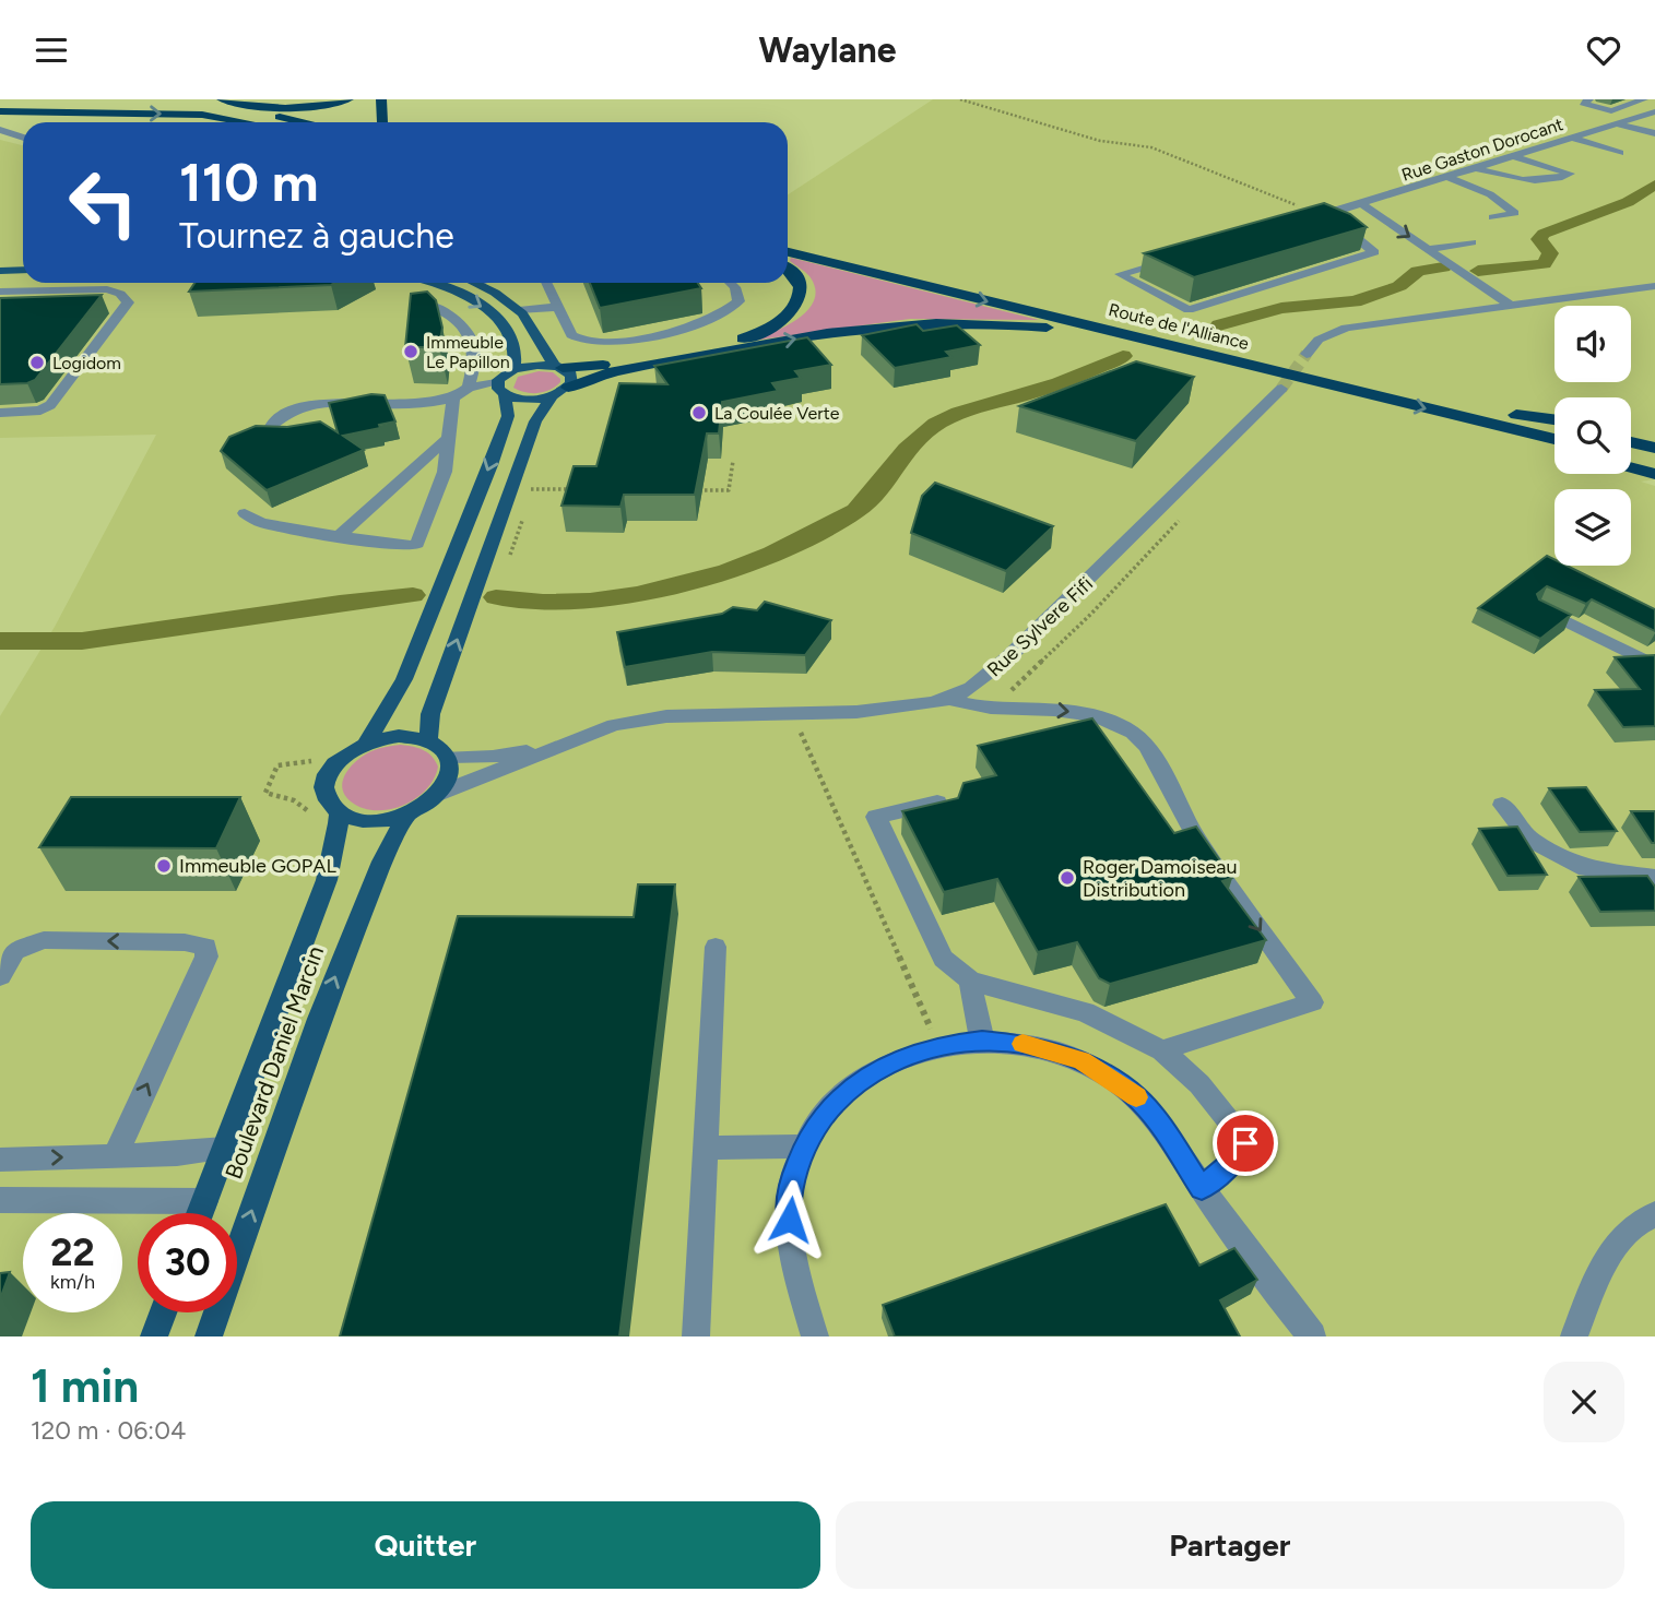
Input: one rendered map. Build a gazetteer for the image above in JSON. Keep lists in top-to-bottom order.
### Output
{
  "streets": {
    "highway": ["Route de l'Alliance"],
    "main road": ["Boulevard Daniel Marcin"],
    "street": ["Rue Gaston Dorocant", "Rue Sylvere Fifi"]
  },
  "crossings": [
    ["Rue Sylvere Fifi", "Boulevard Daniel Marcin"]
  ],
  "places": [
    "Immeuble Le Papillon",
    "Logidom",
    "La Coulée Verte",
    "Immeuble GOPAL",
    "Roger Damoiseau Distribution"
  ],
  "page": {
    "header": "Waylane",
    "turn": ["110 m", "Tournez à gauche"],
    "speed": "22 km/h",
    "limit": "30",
    "heading": ["1 min", "120 m · 06:04"],
    "buttons": ["Quitter", "Partager"]
  }
}
